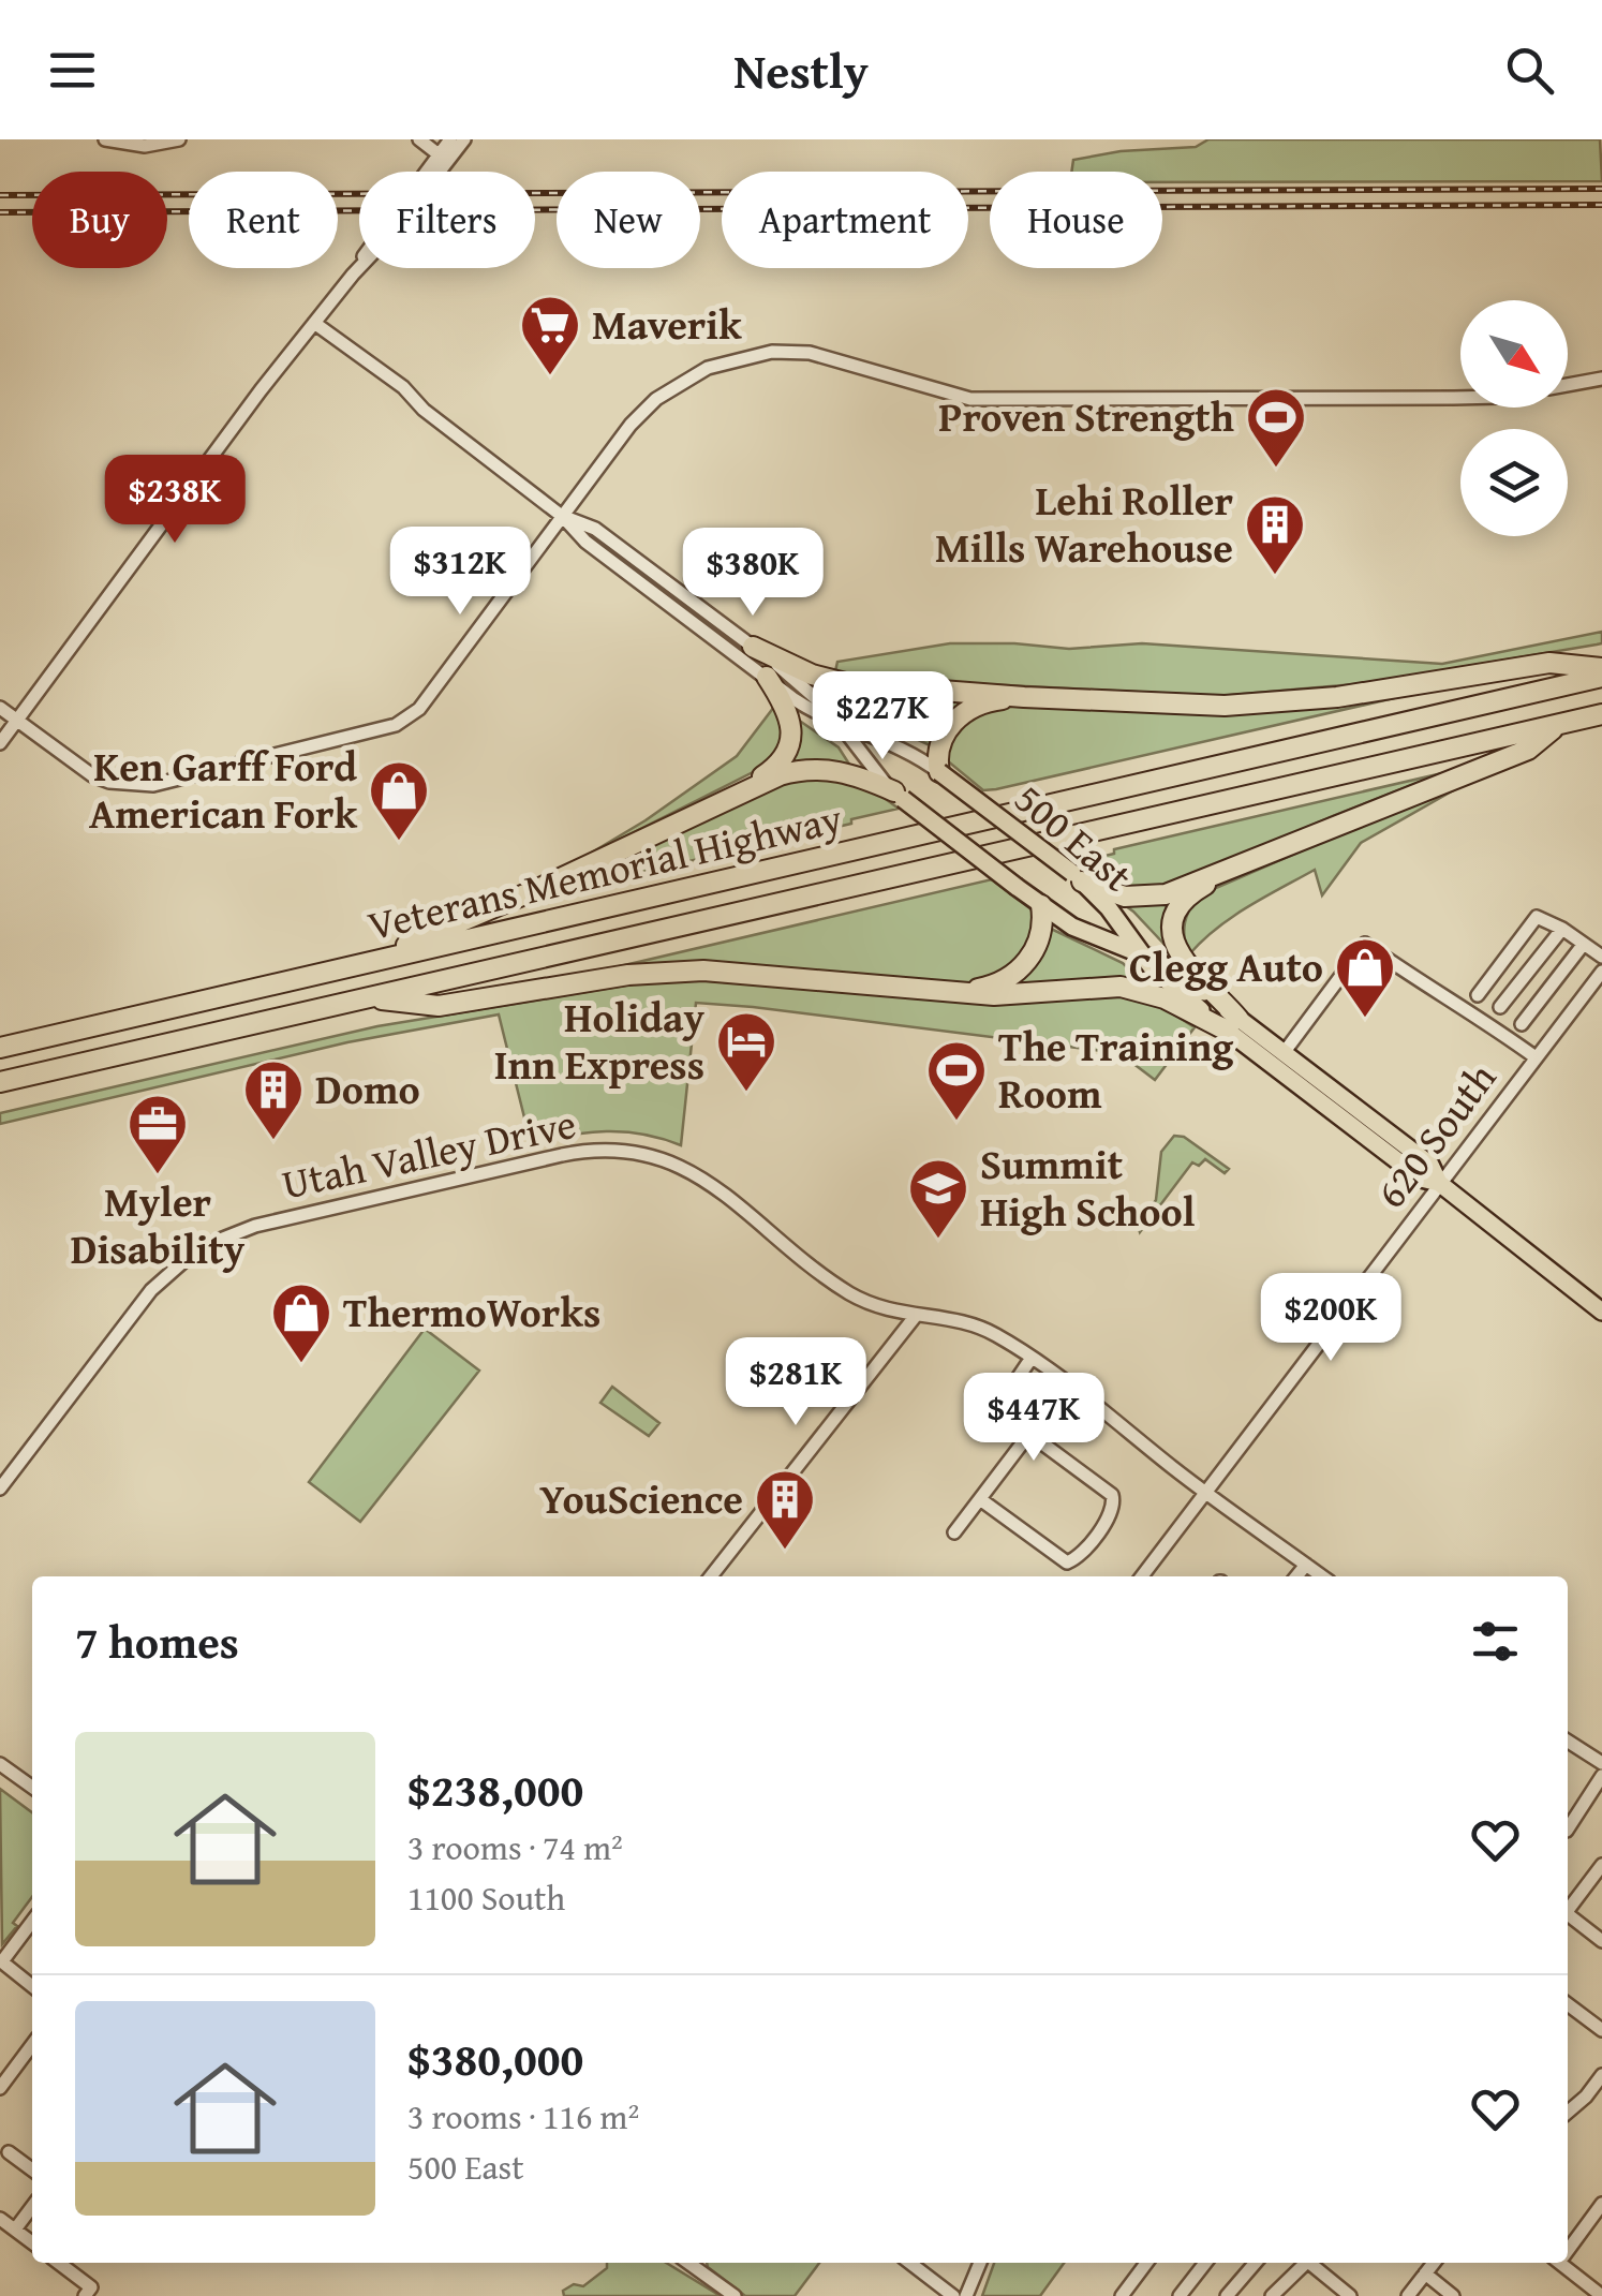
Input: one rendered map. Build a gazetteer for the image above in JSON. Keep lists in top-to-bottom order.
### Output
{
  "streets": {
    "highway": ["Veterans Memorial Highway"],
    "main road": ["500 East"],
    "street": ["620 South", "Utah Valley Drive"]
  },
  "crossings": [
    ["500 East", "620 South"],
    ["620 South", "Utah Valley Drive"]
  ],
  "places": {
    "supermarket": ["Maverik"],
    "sports": ["Proven Strength", "The Training Room"],
    "building": ["Lehi Roller Mills Warehouse", "Domo", "YouScience"],
    "shop": ["Ken Garff Ford American Fork", "Clegg Auto", "ThermoWorks"],
    "hotel": ["Holiday Inn Express"],
    "office": ["Myler Disability"],
    "school or university": ["Summit High School"]
  },
  "north": "bottom right",
  "page": {
    "header": "Nestly",
    "chip": [
      "Buy",
      "Rent",
      "Filters",
      "New",
      "Apartment",
      "House"
    ],
    "price": [
      "$238K",
      "$312K",
      "$380K",
      "$227K",
      "$200K",
      "$281K",
      "$447K"
    ],
    "heading": "7 homes",
    "list": [
      {
        "name": "$238,000",
        "note": "3 rooms · 74 m² · 1100 South"
      },
      {
        "name": "$380,000",
        "note": "3 rooms · 116 m² · 500 East"
      }
    ]
  }
}
